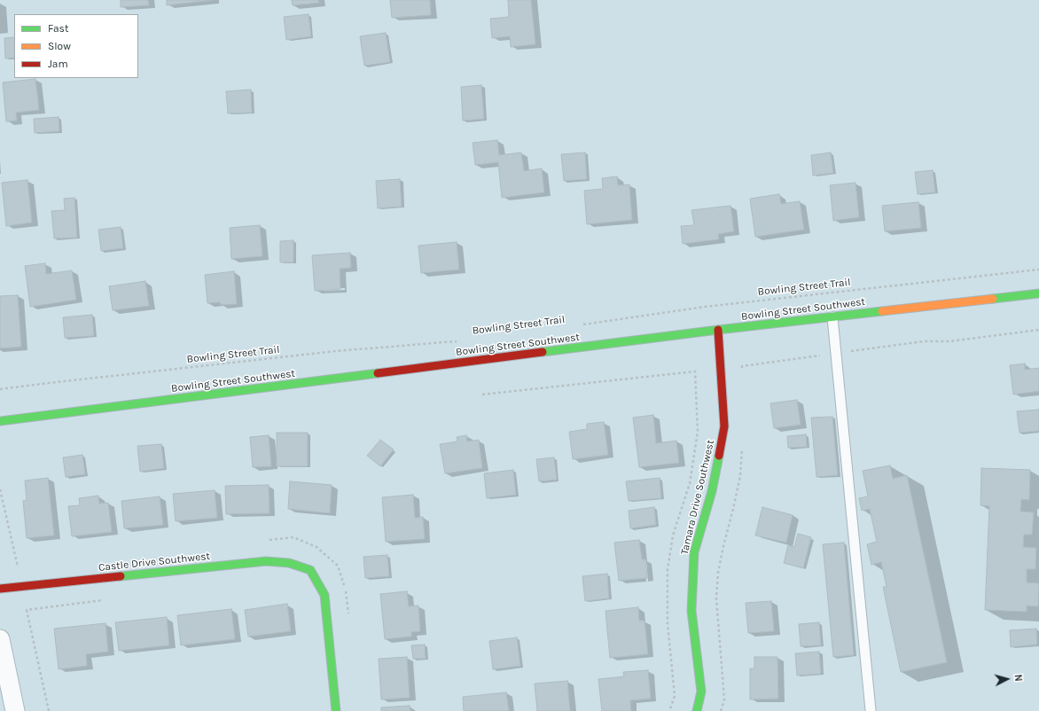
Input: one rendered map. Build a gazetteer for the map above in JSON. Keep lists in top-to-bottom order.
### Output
{
  "streets": {
    "main road": ["Bowling Street Southwest", "Tamara Drive Southwest", "Castle Drive Southwest"],
    "path": ["Bowling Street Trail"]
  },
  "crossings": [
    ["Bowling Street Southwest", "Tamara Drive Southwest"]
  ],
  "legend": ["Fast", "Slow", "Jam"],
  "north": "right"
}
